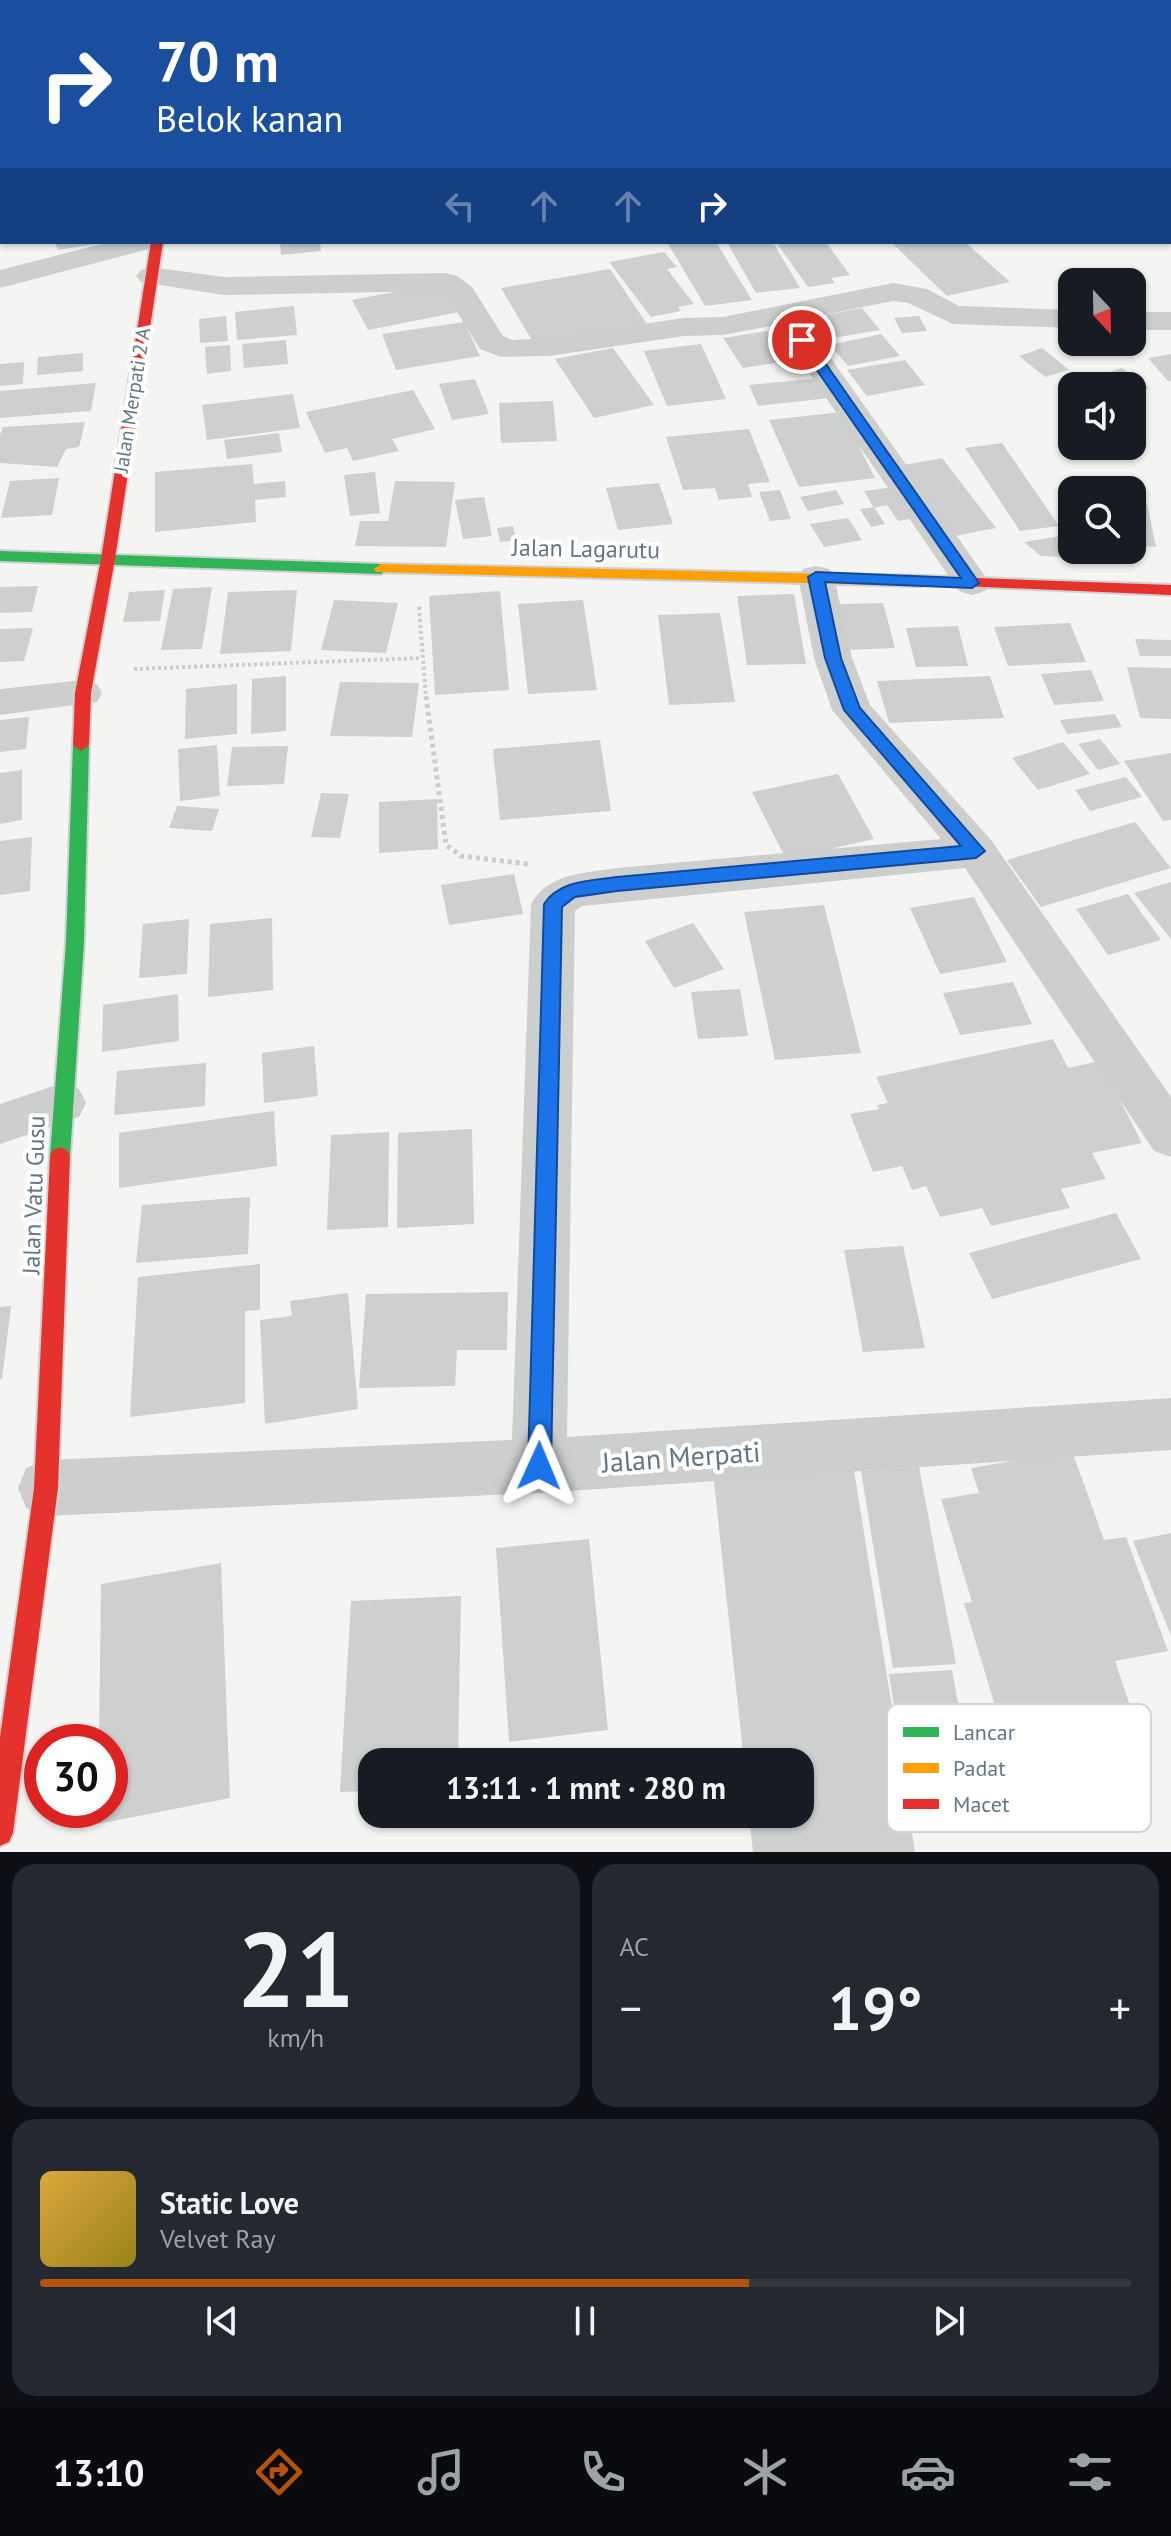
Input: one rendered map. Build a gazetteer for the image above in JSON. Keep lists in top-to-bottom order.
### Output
{
  "streets": {
    "street": [
      "Jalan Merpati 2 A",
      "Jalan Lagarutu",
      "Jalan Vatu Gusu",
      "Jalan Merpati"
    ]
  },
  "crossings": [
    ["Jalan Merpati 2 A", "Jalan Lagarutu"],
    ["Jalan Merpati 2 A", "Jalan Vatu Gusu"],
    ["Jalan Lagarutu", "Jalan Vatu Gusu"],
    ["Jalan Vatu Gusu", "Jalan Merpati"]
  ],
  "legend": ["Lancar", "Padat", "Macet"],
  "north": "bottom",
  "page": {
    "turn": ["70 m", "Belok kanan"],
    "limit": "30",
    "trip": "13:11 · 1 mnt · 280 m",
    "tile": [
      ["21", "km/h"],
      "AC"
    ],
    "heat": ["−", "19°", "+"],
    "song": ["Static Love", "Velvet Ray"],
    "tabs": "13:10"
  }
}
